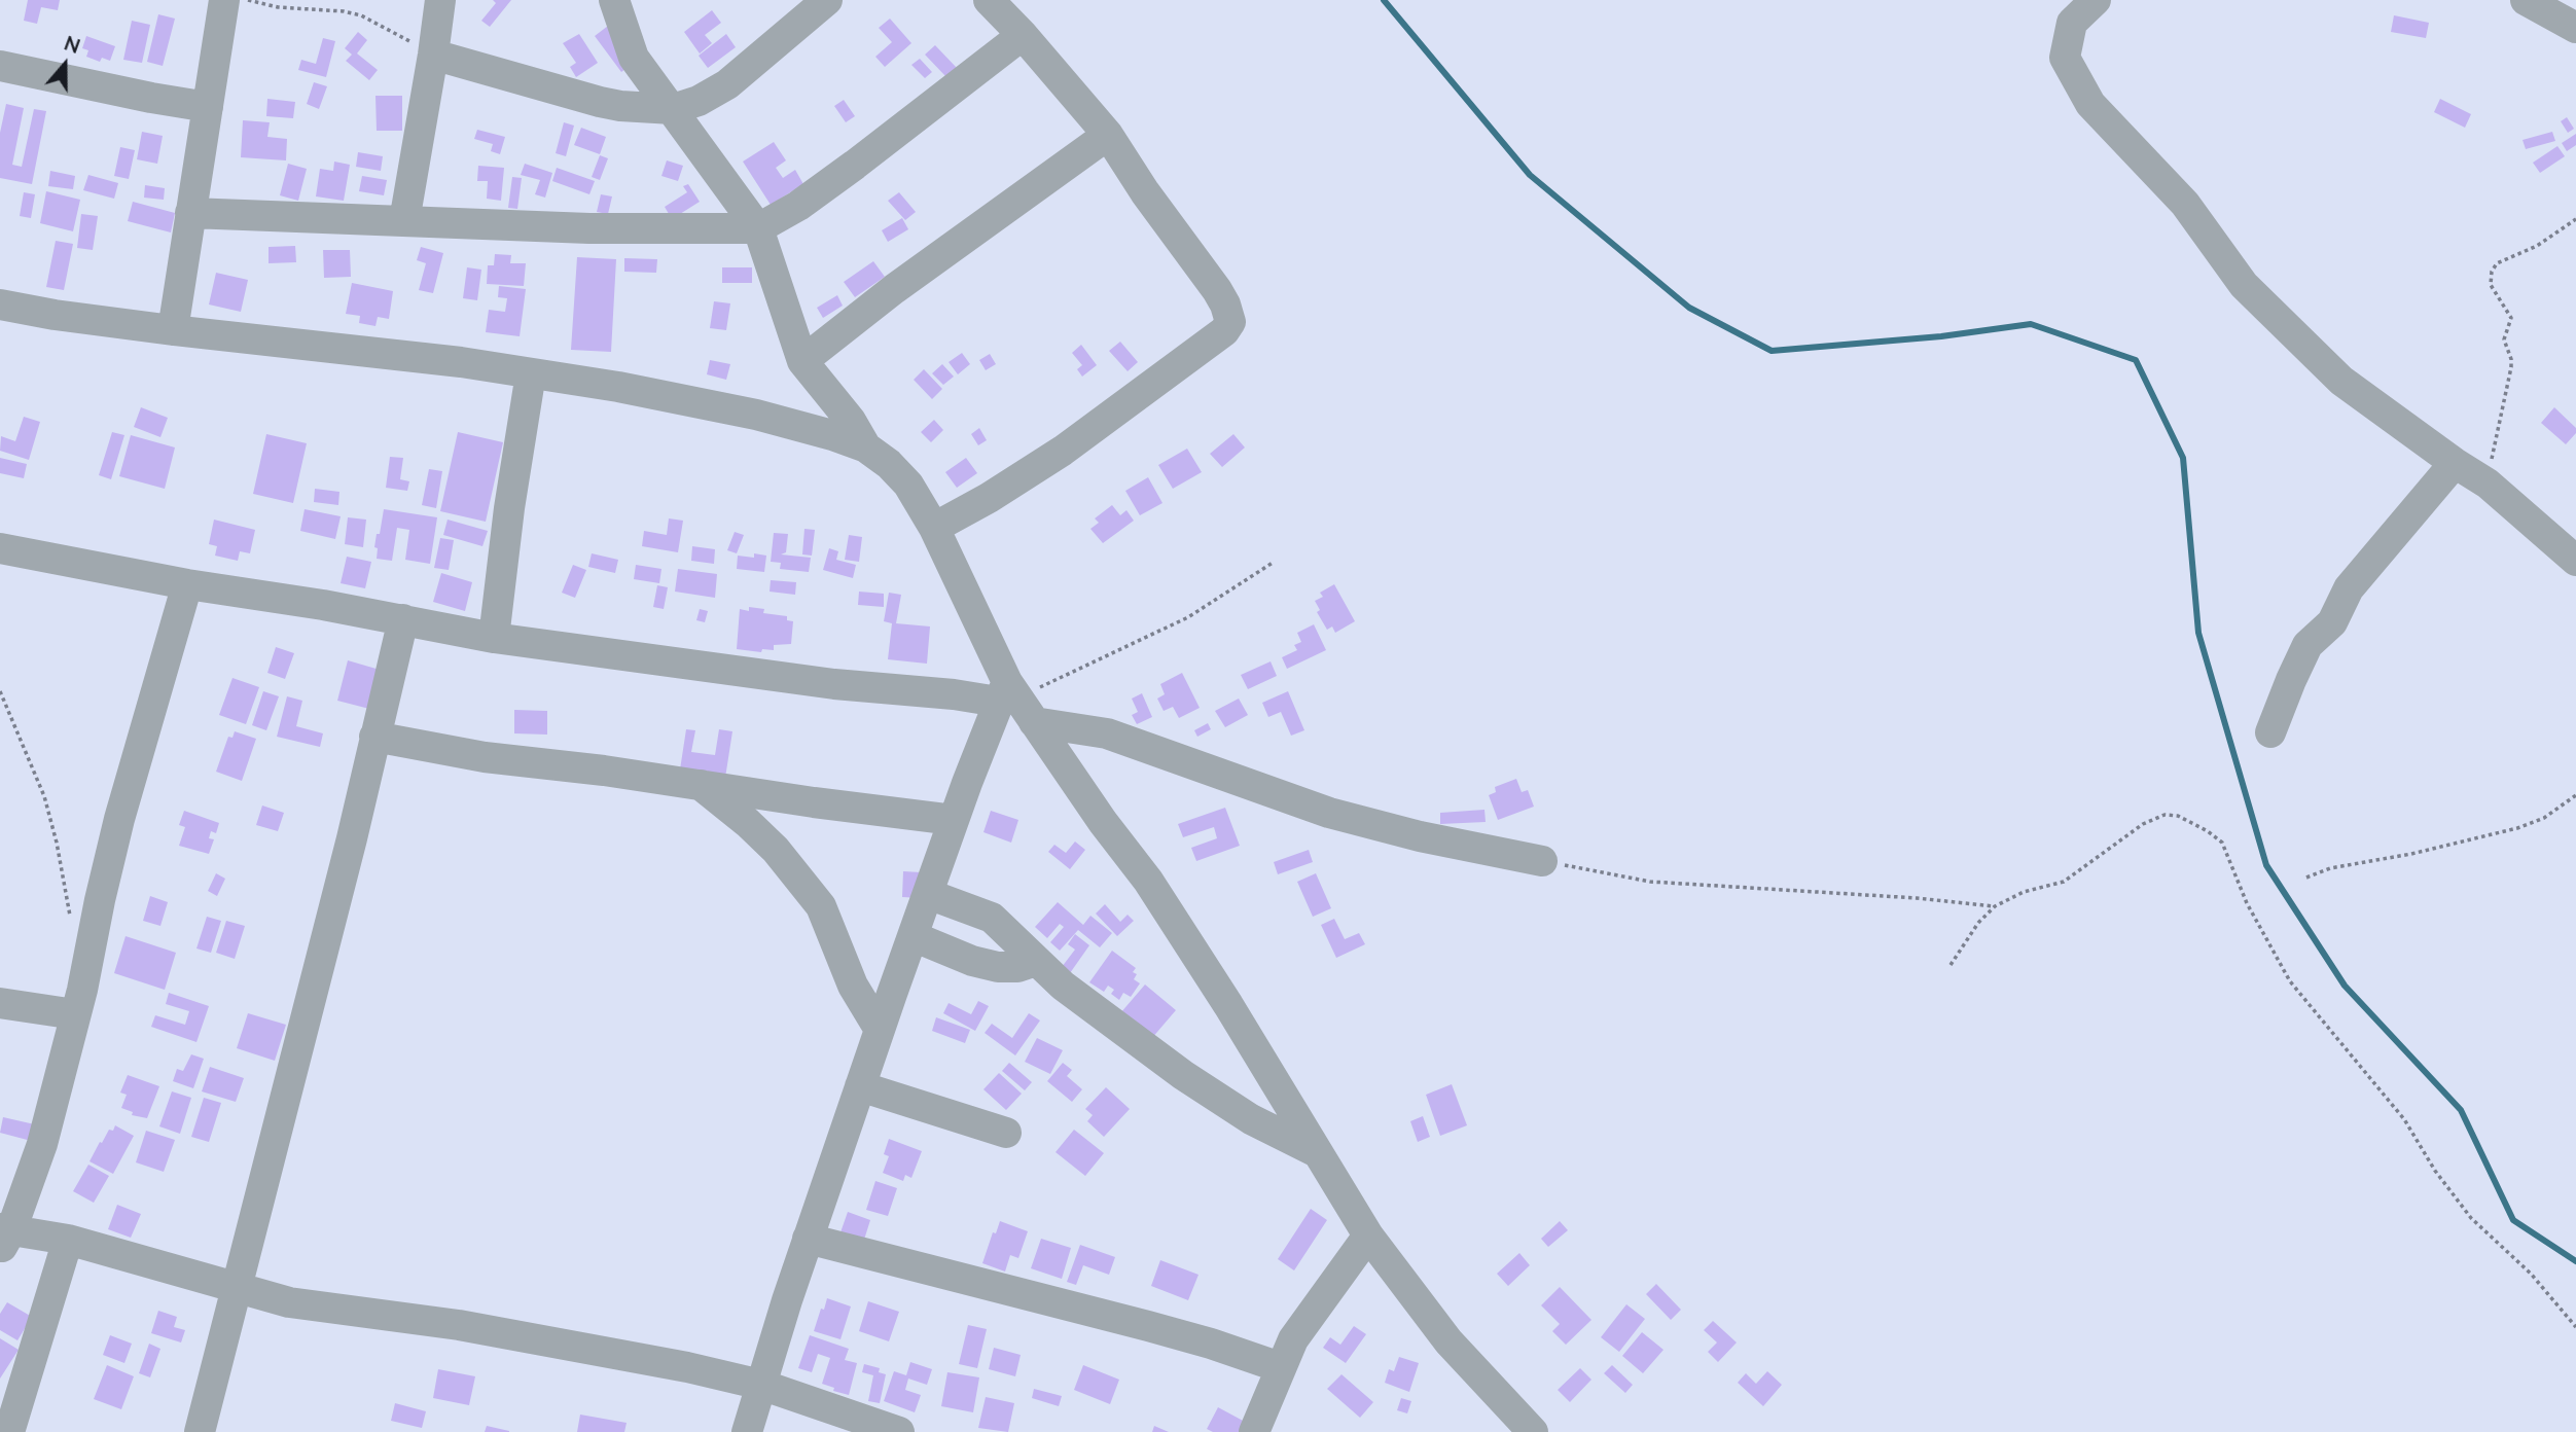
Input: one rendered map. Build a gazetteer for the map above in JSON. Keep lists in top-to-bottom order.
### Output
{
  "north": "top"
}
